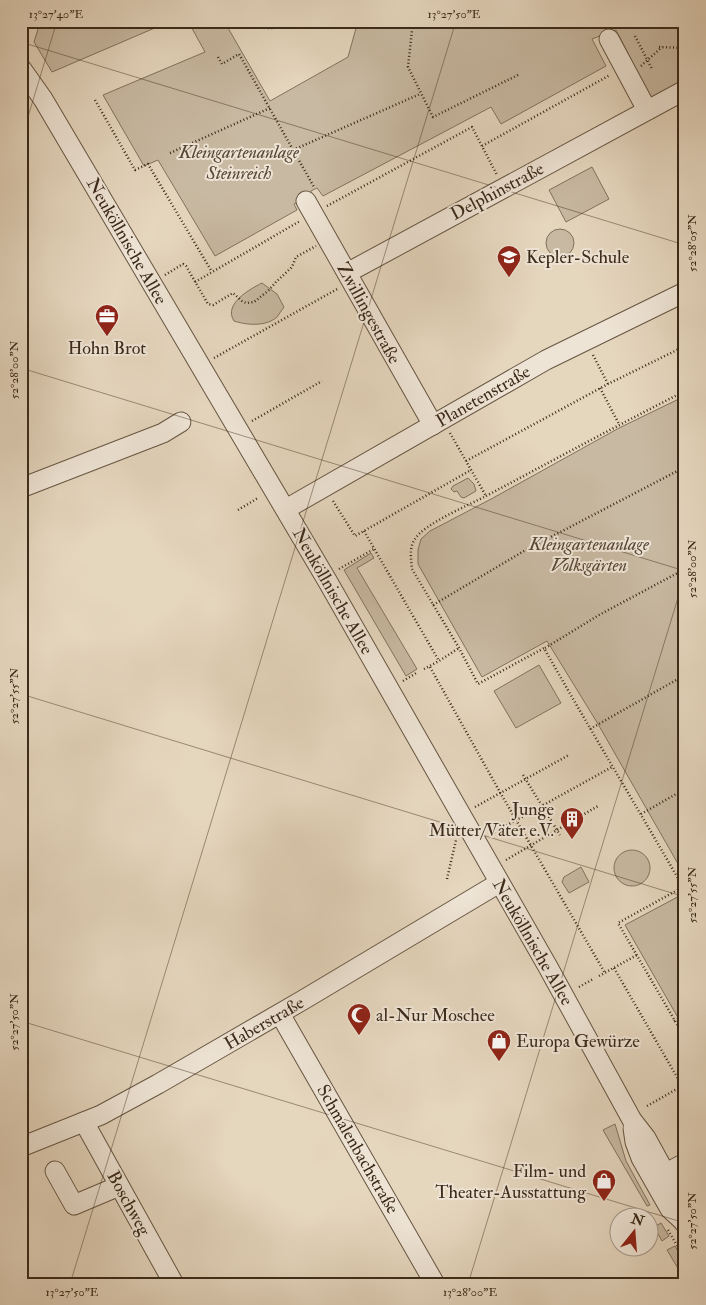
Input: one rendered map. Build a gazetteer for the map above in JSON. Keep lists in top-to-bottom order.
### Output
{
  "streets": {
    "street": [
      "Delphinstraße",
      "Neuköllnische Allee",
      "Zwillingestraße",
      "Planetenstraße",
      "Haberstraße",
      "Schmalenbachstraße",
      "Boschweg"
    ]
  },
  "crossings": [
    ["Delphinstraße", "Zwillingestraße"],
    ["Neuköllnische Allee", "Planetenstraße"],
    ["Neuköllnische Allee", "Haberstraße"],
    ["Zwillingestraße", "Planetenstraße"],
    ["Haberstraße", "Schmalenbachstraße"],
    ["Haberstraße", "Boschweg"]
  ],
  "parks": ["Kleingartenanlage Steinreich", "Kleingartenanlage Volksgärten"],
  "places": {
    "school or university": ["Kepler-Schule"],
    "office": ["Hohn Brot"],
    "building": ["Junge Mütter/Väter e.V."],
    "mosque": ["al-Nur Moschee"],
    "shop": ["Europa Gewürze", "Film- und Theater-Ausstattung"]
  },
  "north": "top",
  "coordinates": [
    "13°27'40\"E",
    "13°27'50\"E",
    "52°28'05\"N",
    "52°28'00\"N",
    "52°27'55\"N",
    "52°27'50\"N",
    "13°28'00\"E"
  ]
}
